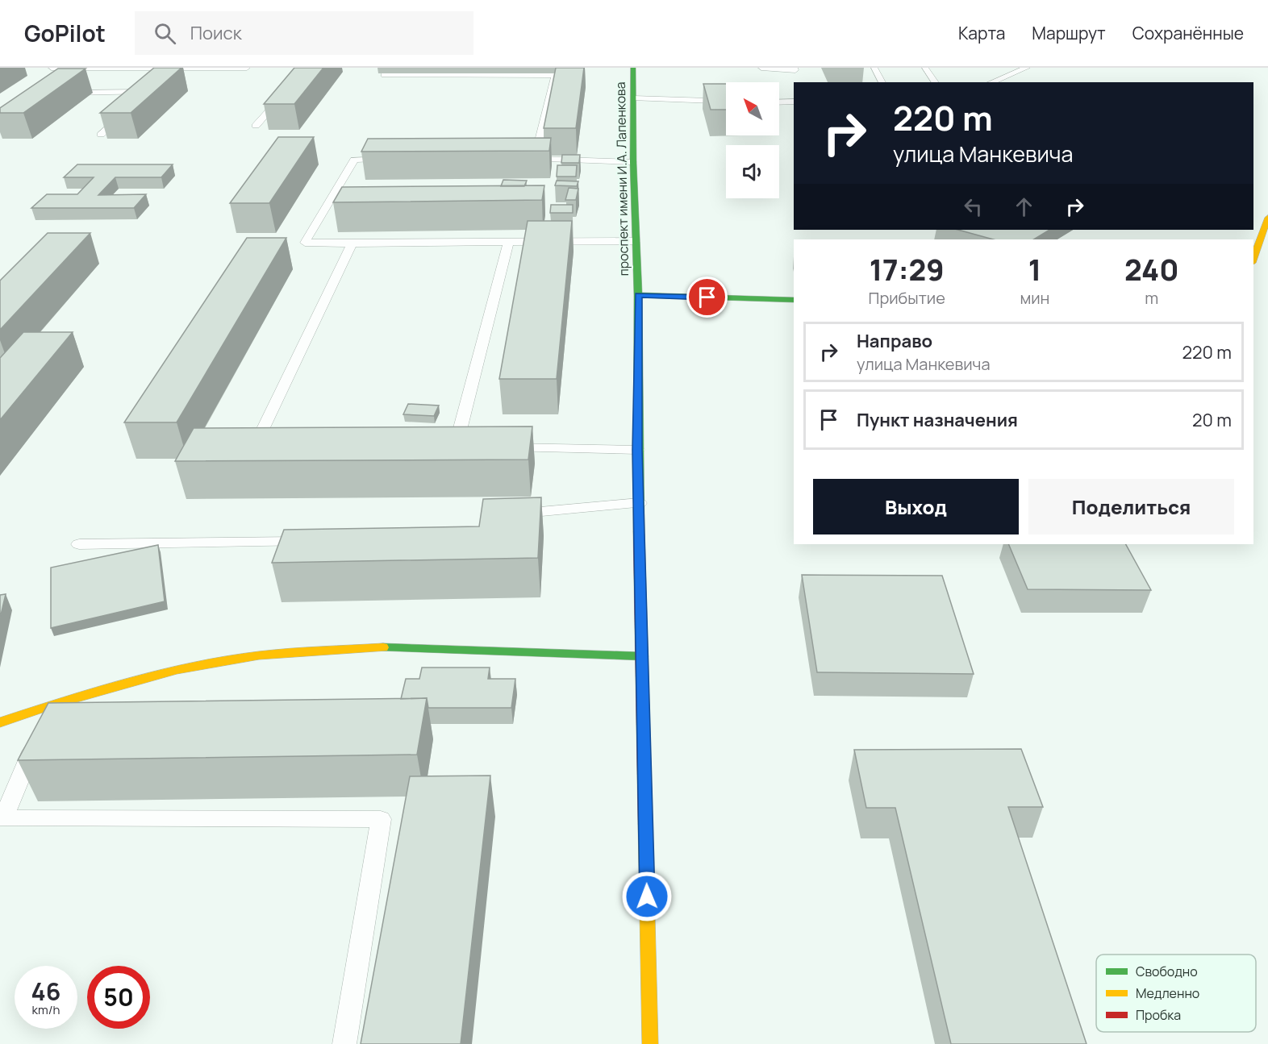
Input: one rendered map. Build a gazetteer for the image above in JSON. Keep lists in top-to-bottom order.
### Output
{
  "streets": {
    "main road": ["проспект имени И.А. Лапенкова"]
  },
  "legend": ["Свободно", "Медленно", "Пробка"],
  "north": "top left",
  "page": {
    "header": "GoPilot",
    "search": "Поиск",
    "nav": ["Карта", "Маршрут", "Сохранённые"],
    "turn": ["220 m", "улица Манкевича"],
    "eta": [
      "17:29",
      "Прибытие",
      "1",
      "мин",
      "240",
      "m"
    ],
    "list": [
      {
        "name": "Направо",
        "note": "улица Манкевича",
        "value": "220 m"
      },
      {
        "name": "Пункт назначения",
        "value": "20 m"
      }
    ],
    "buttons": ["Выход", "Поделиться"],
    "speed": "46 km/h",
    "limit": "50"
  }
}
